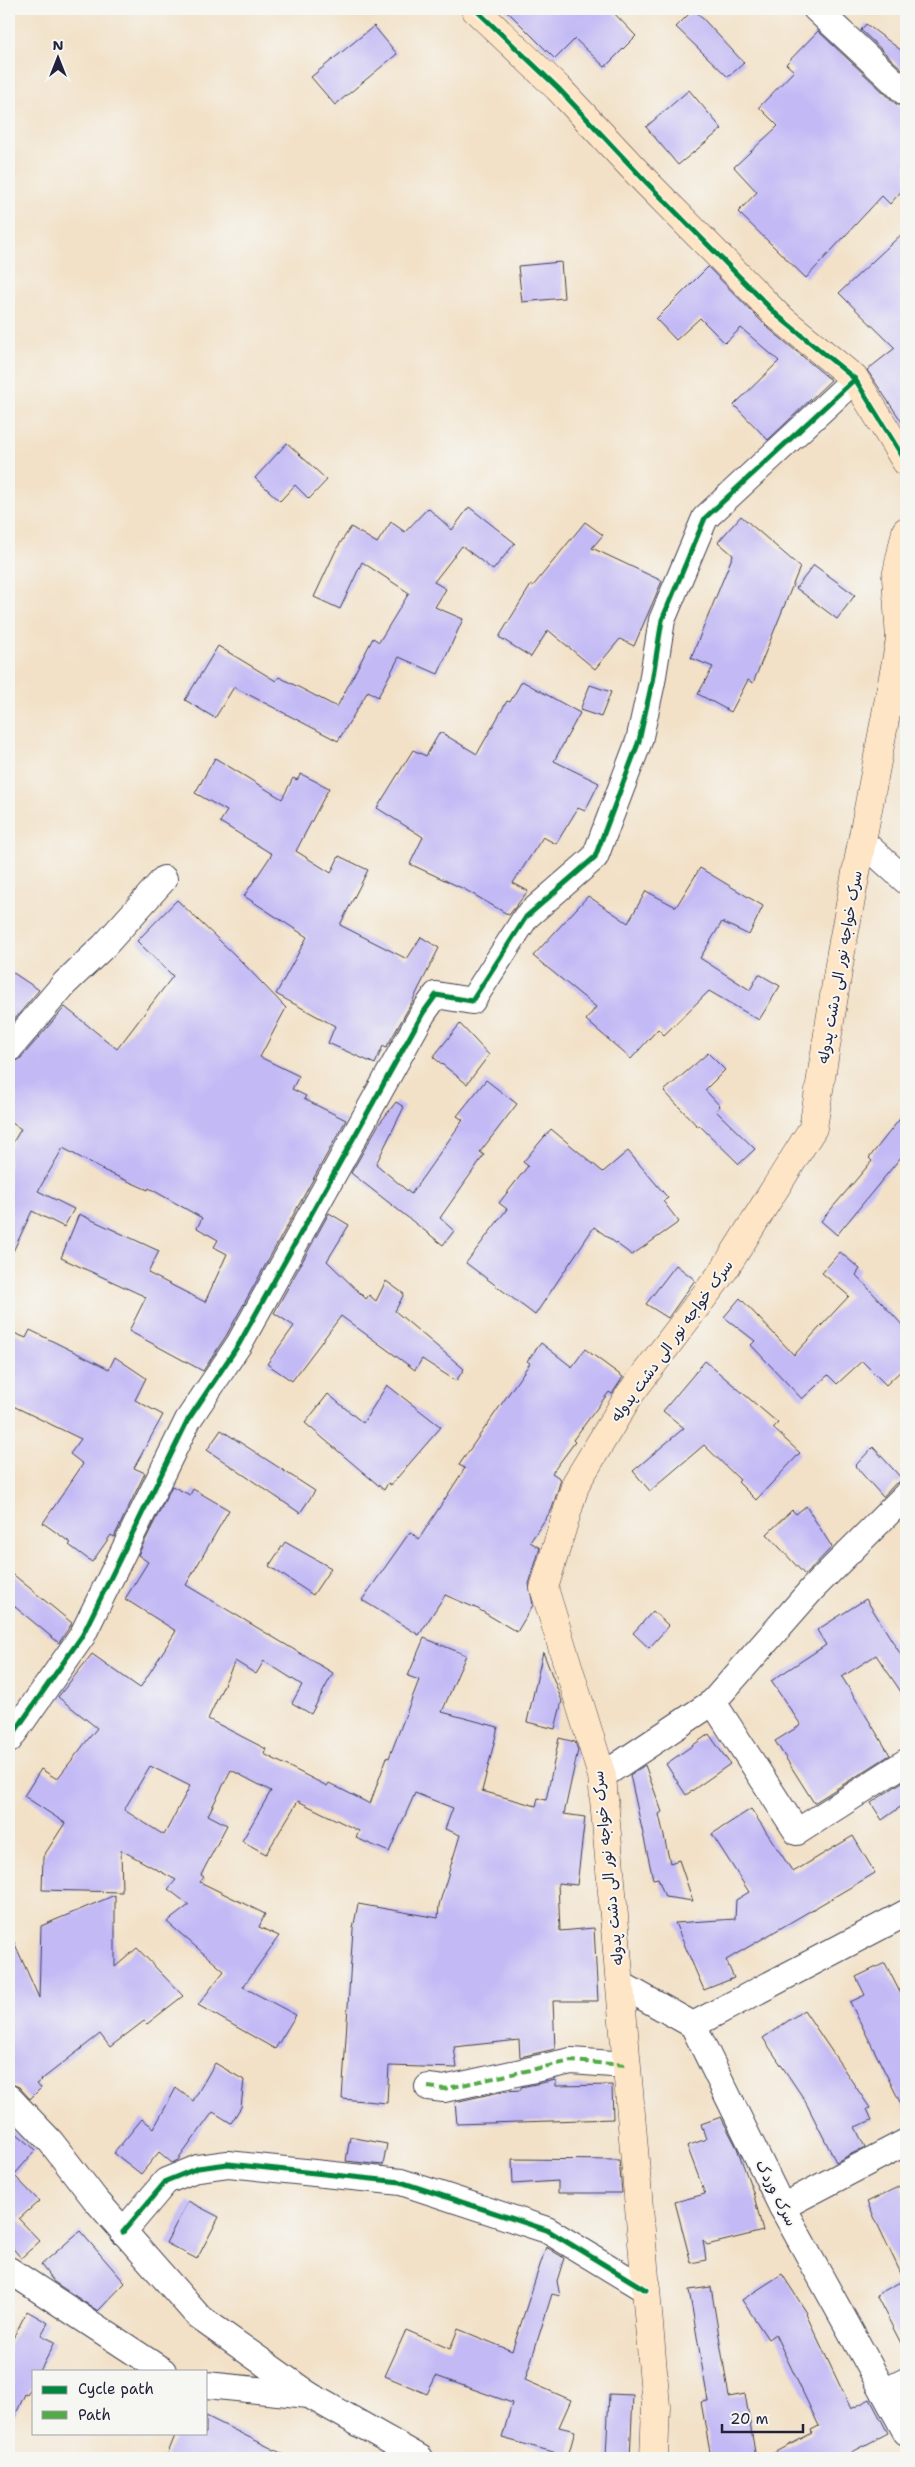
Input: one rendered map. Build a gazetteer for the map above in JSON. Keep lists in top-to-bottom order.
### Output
{
  "streets": {
    "main road": ["سرک خواجه نور الی دشت پدوله"],
    "street": ["سرک وردک"]
  },
  "legend": ["Cycle path", "Path"],
  "scale_bar": "20 m",
  "north": "top"
}
